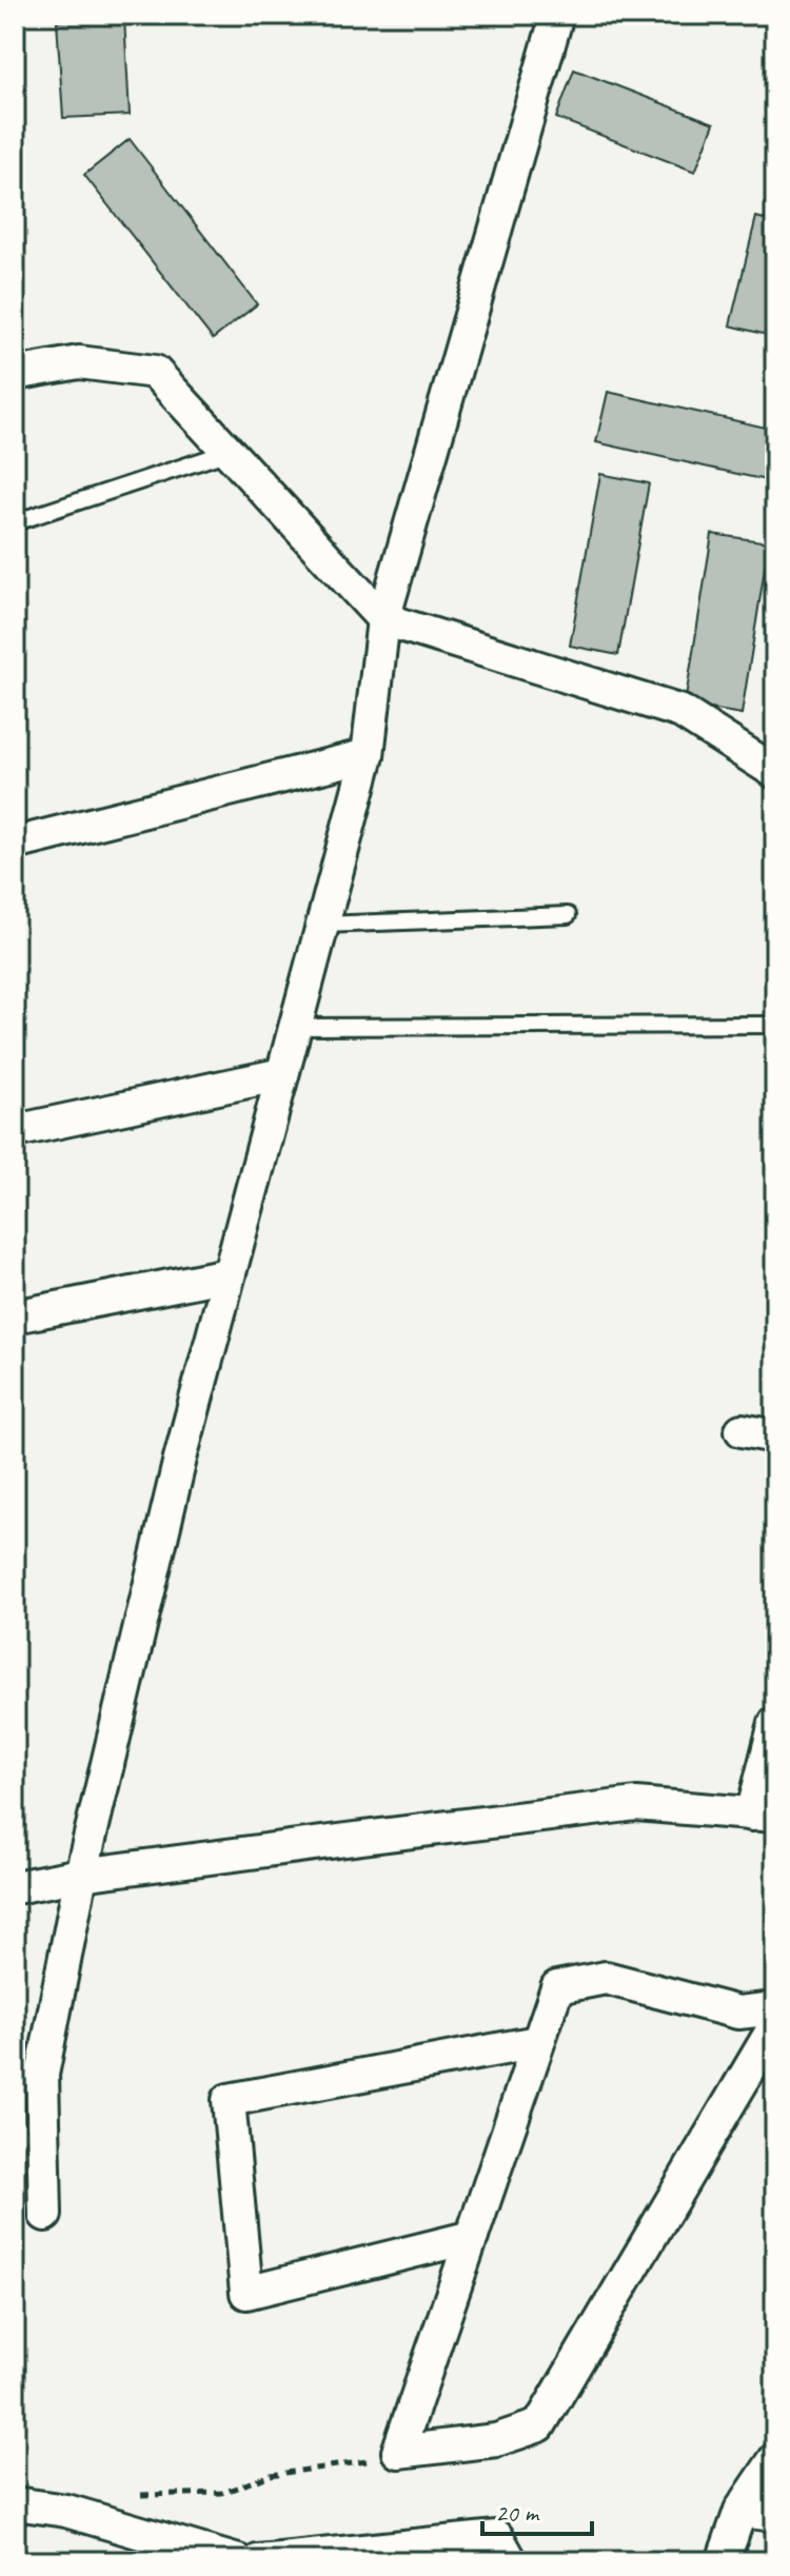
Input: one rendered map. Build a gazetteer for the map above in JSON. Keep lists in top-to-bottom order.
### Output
{
  "scale_bar": "20 m"
}
